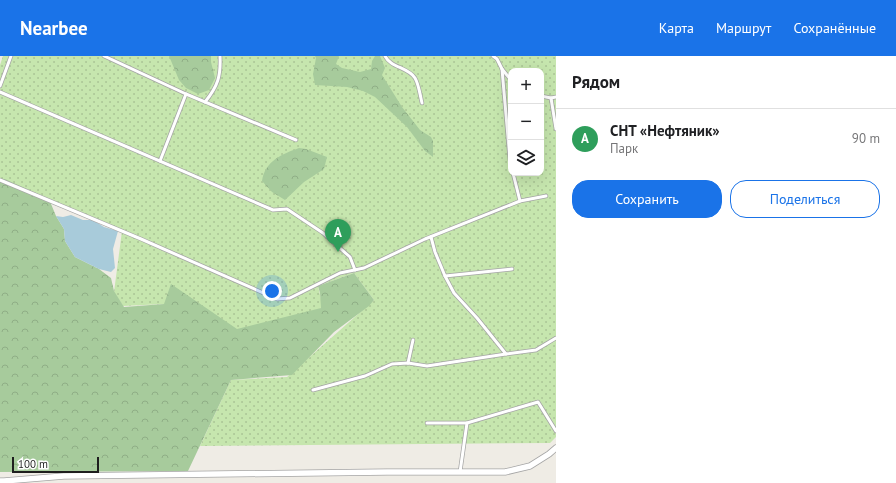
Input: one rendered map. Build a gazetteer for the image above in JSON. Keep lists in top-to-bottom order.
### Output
{
  "scale_bar": "100 m",
  "page": {
    "header": "Nearbee",
    "nav": ["Карта", "Маршрут", "Сохранённые"],
    "heading": "Рядом",
    "map_buttons": ["+", "−"],
    "list": [
      {
        "mark": "A",
        "name": "СНТ «Нефтяник»",
        "note": "Парк",
        "value": "90 m"
      }
    ],
    "buttons": ["Сохранить", "Поделиться"],
    "pins": "A",
    "scale": "100 m"
  }
}
